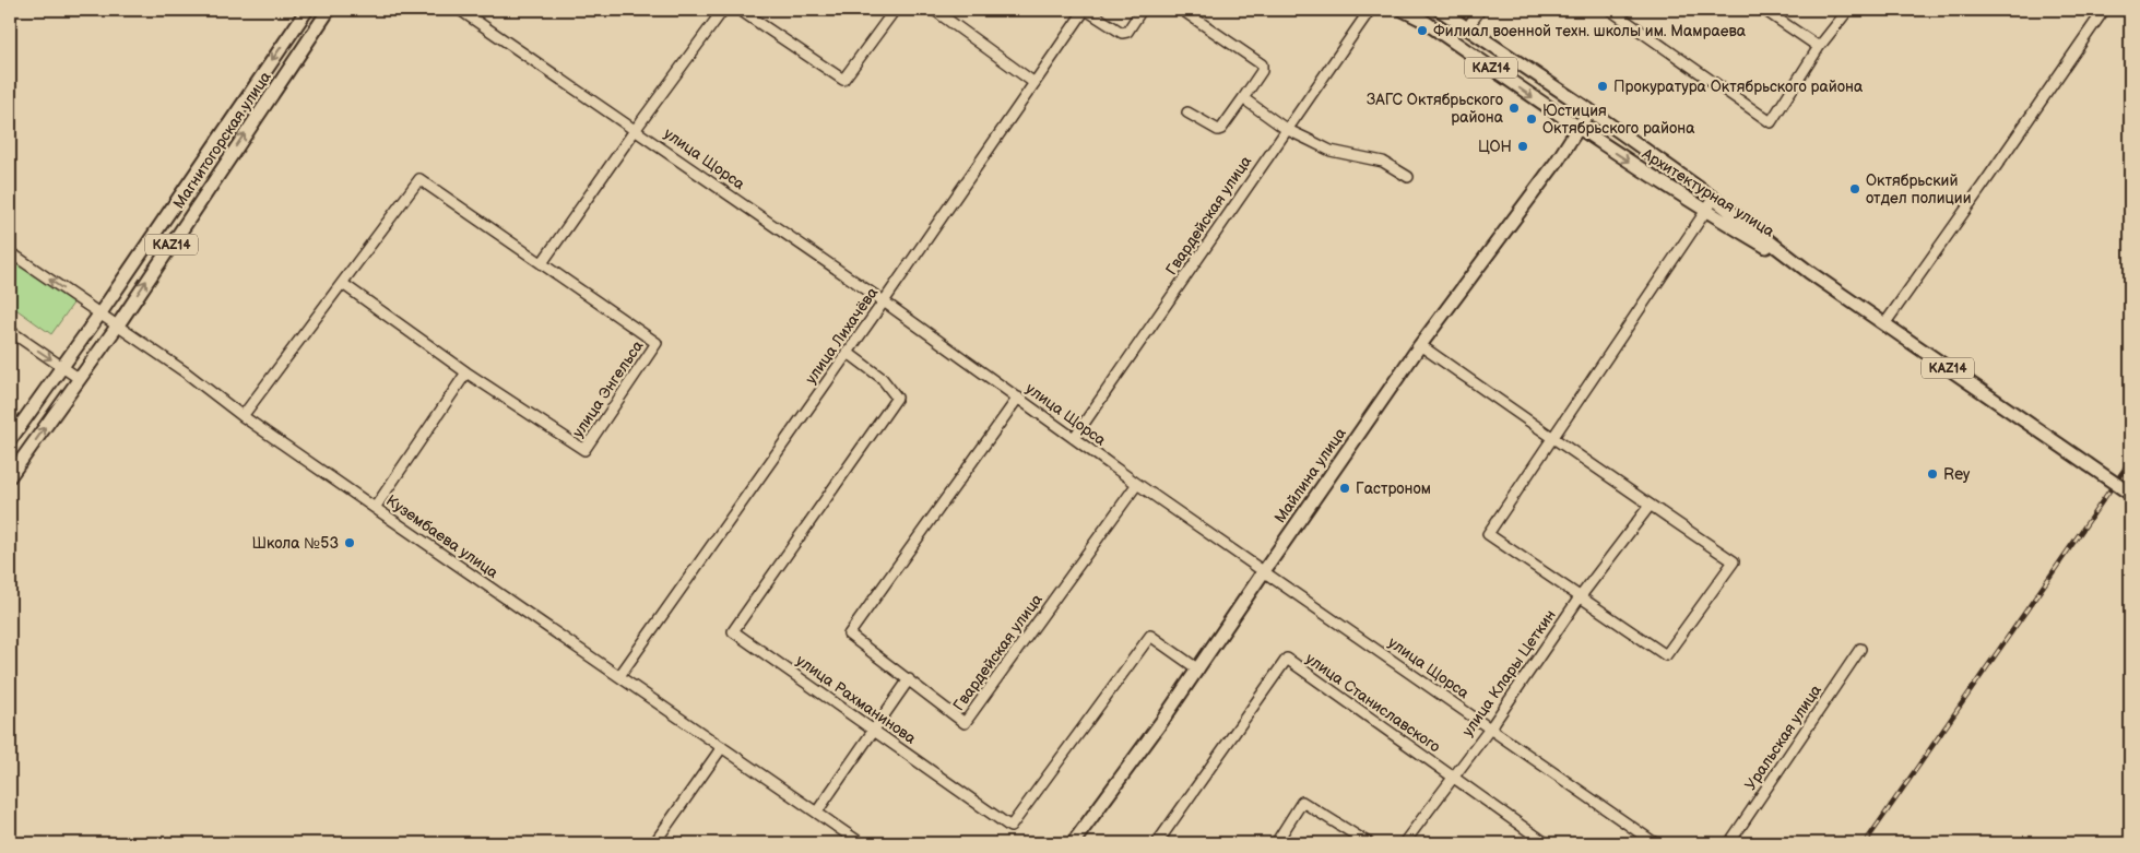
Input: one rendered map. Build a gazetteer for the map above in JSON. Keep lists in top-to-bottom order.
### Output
{
  "streets": {
    "main road": [
      "KAZ14",
      "Магнитогорская улица",
      "Архитектурная улица",
      "Майлина улица"
    ],
    "street": [
      "улица Щорса",
      "Гвардейская улица",
      "улица Лихачёва",
      "улица Энгельса",
      "Кузембаева улица",
      "улица Клары Цеткин",
      "улица Рахманинова",
      "улица Станиславского",
      "Уральская улица"
    ]
  },
  "crossings": [
    ["Магнитогорская улица", "Кузембаева улица"],
    ["улица Щорса", "Гвардейская улица"],
    ["улица Щорса", "улица Лихачёва"],
    ["улица Щорса", "Майлина улица"],
    ["улица Щорса", "улица Клары Цеткин"],
    ["Архитектурная улица", "Майлина улица"],
    ["улица Лихачёва", "Кузембаева улица"],
    ["улица Лихачёва", "улица Рахманинова"],
    ["улица Энгельса", "Кузембаева улица"],
    ["Майлина улица", "улица Рахманинова"],
    ["улица Клары Цеткин", "улица Станиславского"]
  ],
  "places": [
    "Филиал военной техн. школы им. Мамраева",
    "Прокуратура Октябрьского района",
    "ЗАГС Октябрьского района",
    "Юстиция Октябрьского района",
    "ЦОН",
    "Октябрьский отдел полиции",
    "Rey",
    "Гастроном",
    "Школа №53"
  ]
}
